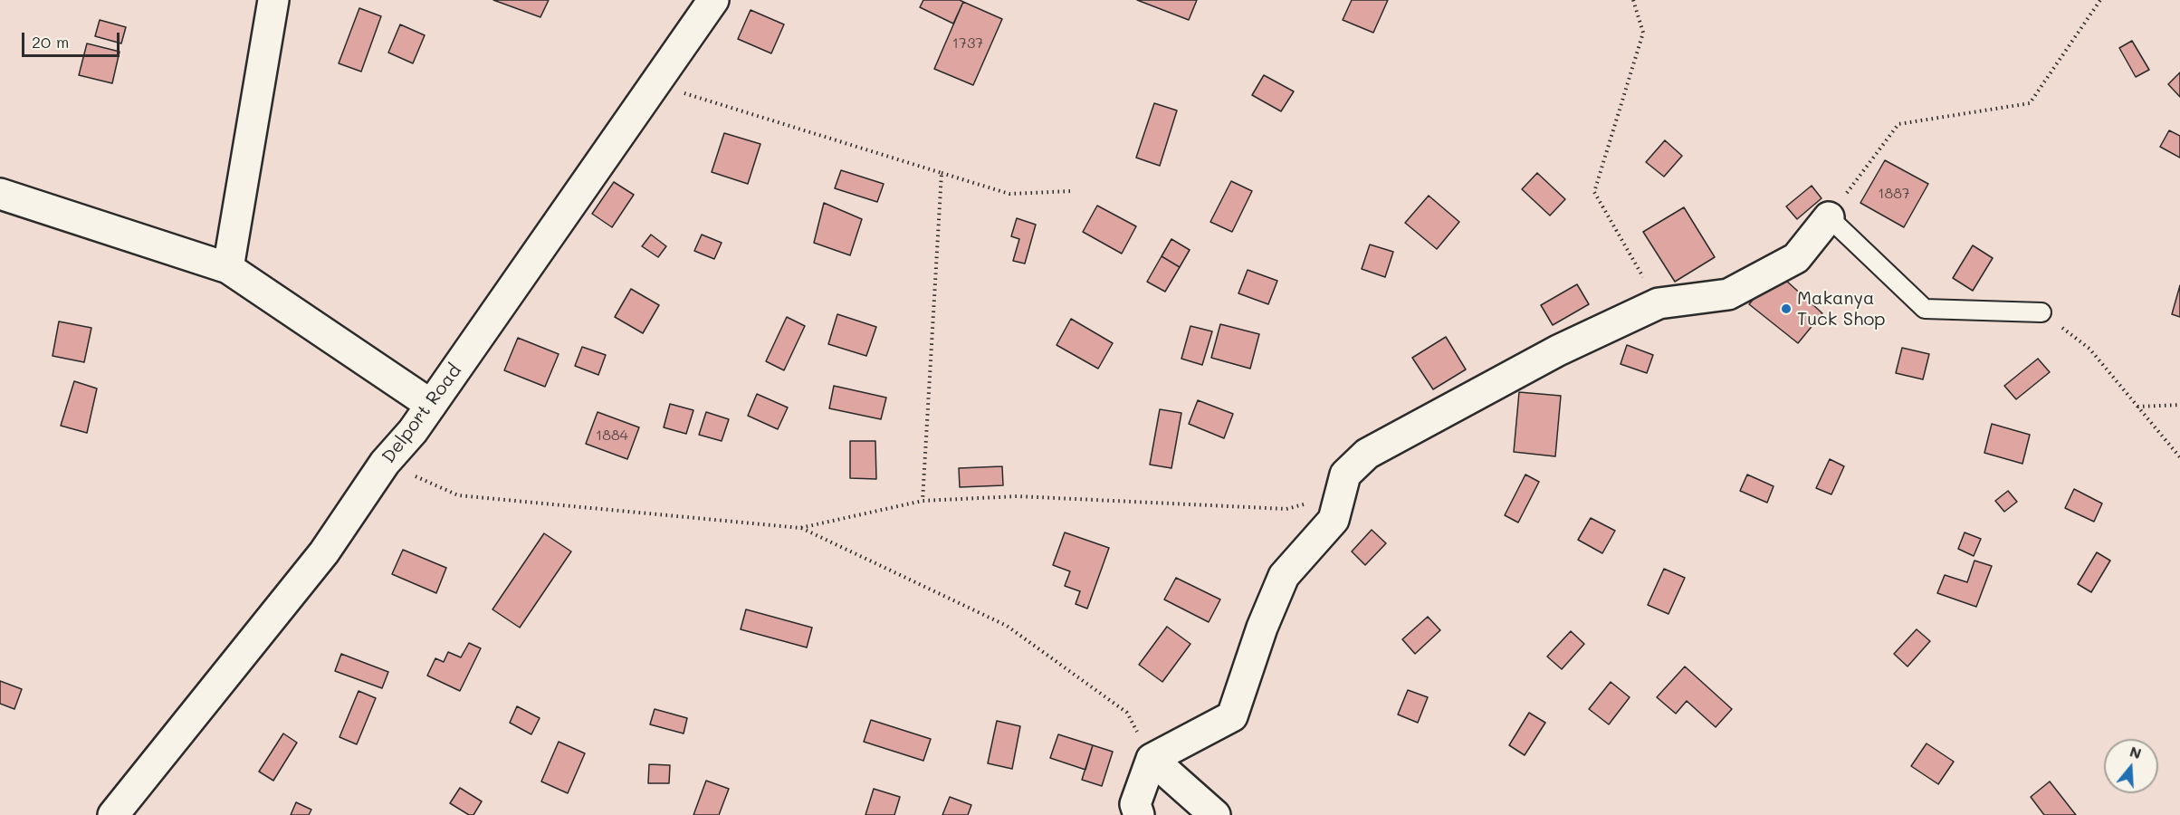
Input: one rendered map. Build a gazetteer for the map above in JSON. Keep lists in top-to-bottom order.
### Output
{
  "streets": {
    "street": ["Delport Road"]
  },
  "places": ["Makanya Tuck Shop"],
  "house_numbers": ["1737", "1887", "1884"],
  "scale_bar": "20 m",
  "north": "top"
}
